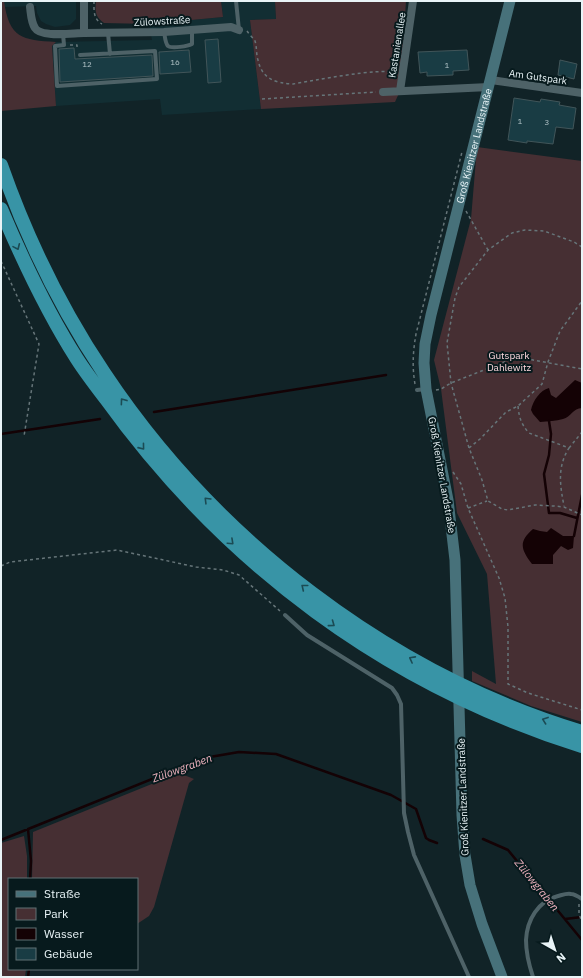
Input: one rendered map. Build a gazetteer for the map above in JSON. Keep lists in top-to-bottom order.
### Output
{
  "streets": {
    "main road": ["Groß Kienitzer Landstraße"],
    "street": ["Zülowstraße", "Kastanienallee", "Am Gutspark"]
  },
  "crossings": [
    ["Kastanienallee", "Am Gutspark"],
    ["Kastanienallee", "Groß Kienitzer Landstraße"],
    ["Am Gutspark", "Groß Kienitzer Landstraße"]
  ],
  "water": ["Zülowgraben"],
  "parks": ["Gutspark Dahlewitz"],
  "house_numbers": [
    "16",
    "12",
    "1",
    "1",
    "3"
  ],
  "legend": [
    "Straße",
    "Park",
    "Wasser",
    "Gebäude"
  ],
  "north": "bottom right"
}
